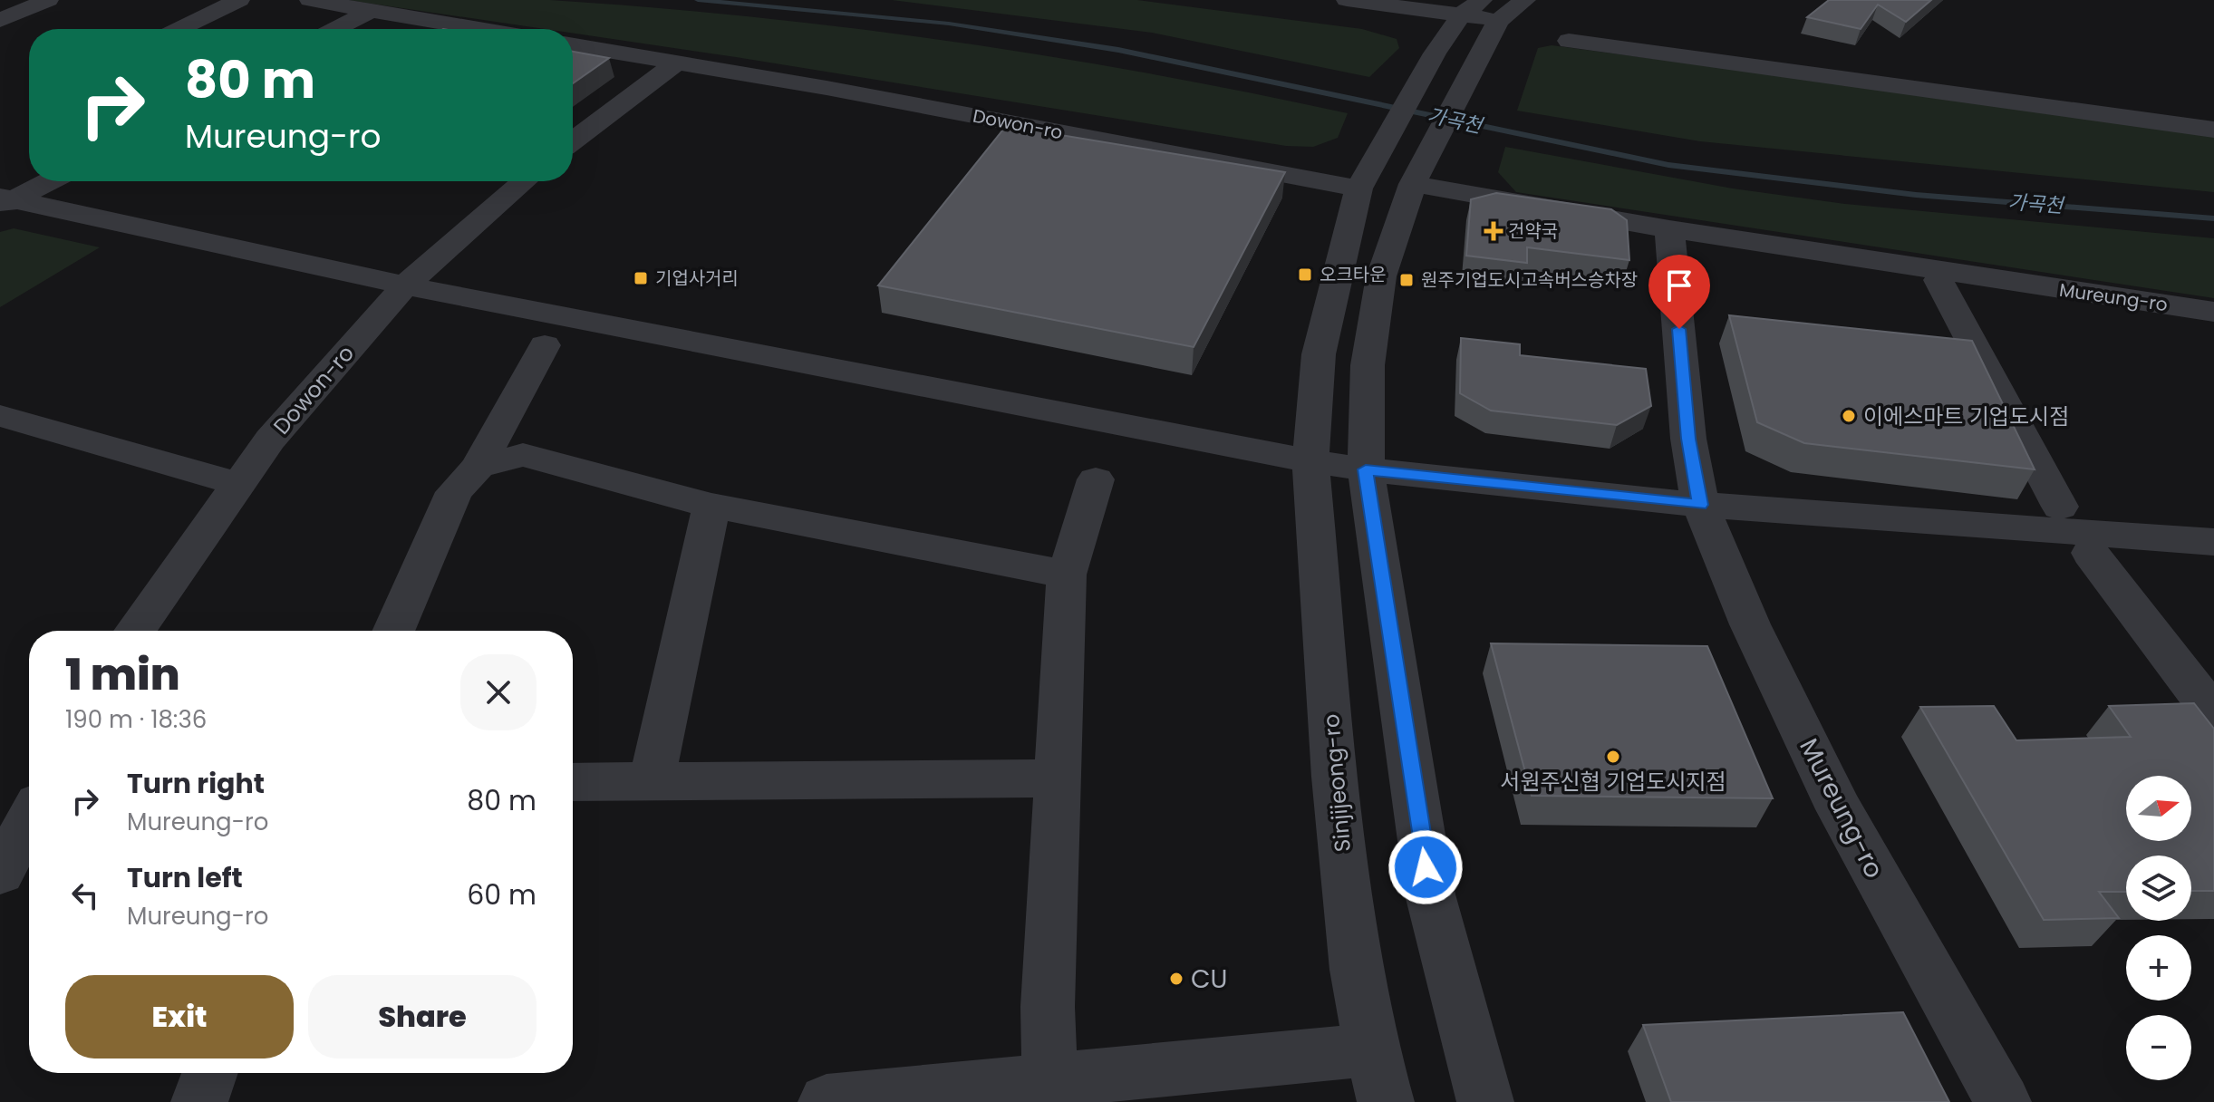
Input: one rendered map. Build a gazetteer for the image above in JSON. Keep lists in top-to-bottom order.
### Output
{
  "streets": {
    "street": ["Dowon-ro", "Mureung-ro", "Sinjijeong-ro"]
  },
  "crossings": [
    ["Dowon-ro", "Sinjijeong-ro"]
  ],
  "water": ["가곡천"],
  "places": {
    "health": ["건약국"],
    "transit": ["오크타운", "기업사거리", "원주기업도시고속버스승차장"],
    "other": ["이에스마트 기업도시점", "서원주신협 기업도시지점", "CU"]
  },
  "north": "right",
  "page": {
    "turn": ["80 m", "Mureung-ro"],
    "heading": ["1 min", "190 m · 18:36"],
    "list": [
      {
        "name": "Turn right",
        "note": "Mureung-ro",
        "value": "80 m"
      },
      {
        "name": "Turn left",
        "note": "Mureung-ro",
        "value": "60 m"
      }
    ],
    "map_buttons": ["+", "−"],
    "buttons": ["Exit", "Share"]
  }
}
